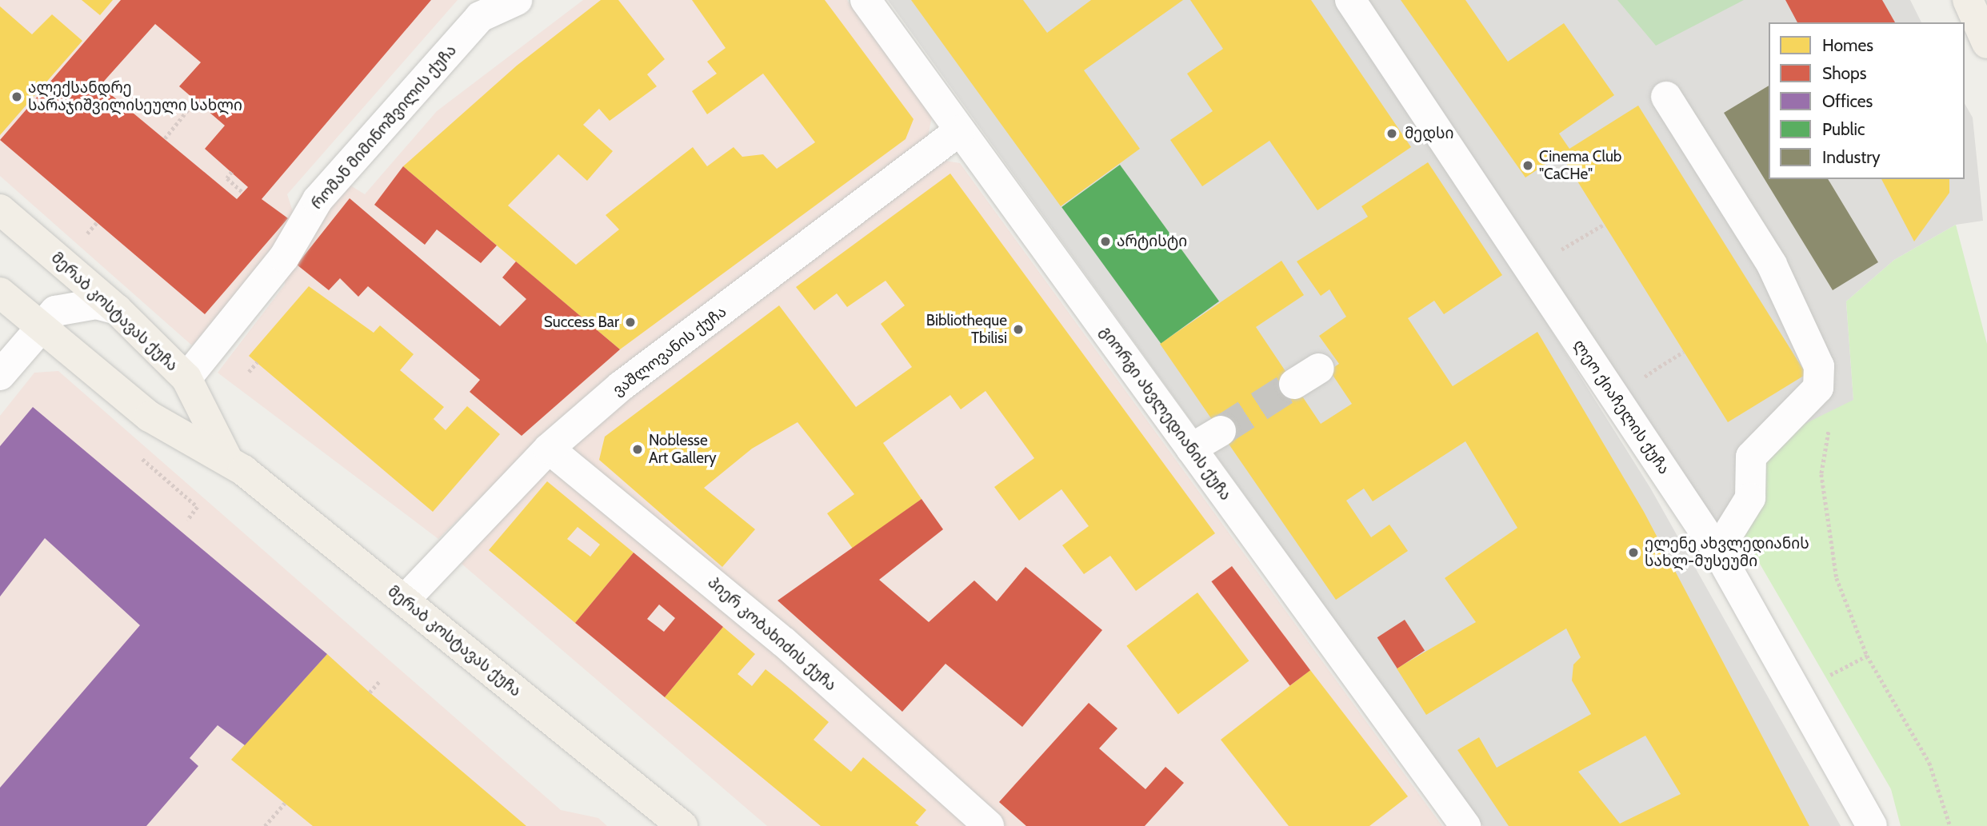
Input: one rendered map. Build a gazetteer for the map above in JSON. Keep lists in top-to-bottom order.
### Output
{
  "streets": {
    "main road": ["მერაბ კოსტავას ქუჩა"],
    "street": [
      "რომან მიმინოშვილის ქუჩა",
      "ვაშლოვანის ქუჩა",
      "ლეო ქიაჩელის ქუჩა",
      "გიორგი ახვლედიანის ქუჩა",
      "პიერ კობახიძის ქუჩა"
    ]
  },
  "crossings": [
    ["რომან მიმინოშვილის ქუჩა", "მერაბ კოსტავას ქუჩა"],
    ["მერაბ კოსტავას ქუჩა", "ვაშლოვანის ქუჩა"],
    ["ვაშლოვანის ქუჩა", "გიორგი ახვლედიანის ქუჩა"],
    ["ვაშლოვანის ქუჩა", "პიერ კობახიძის ქუჩა"]
  ],
  "places": [
    "ალექსანდრე სარაჯიშვილისეული სახლი",
    "მედსი",
    "Cinema Club \"CaCHe\"",
    "არტისტი",
    "Success Bar",
    "Bibliotheque Tbilisi",
    "Noblesse Art Gallery",
    "ელენე ახვლედიანის სახლ-მუსეუმი"
  ],
  "legend": [
    "Homes",
    "Shops",
    "Offices",
    "Public",
    "Industry"
  ]
}
